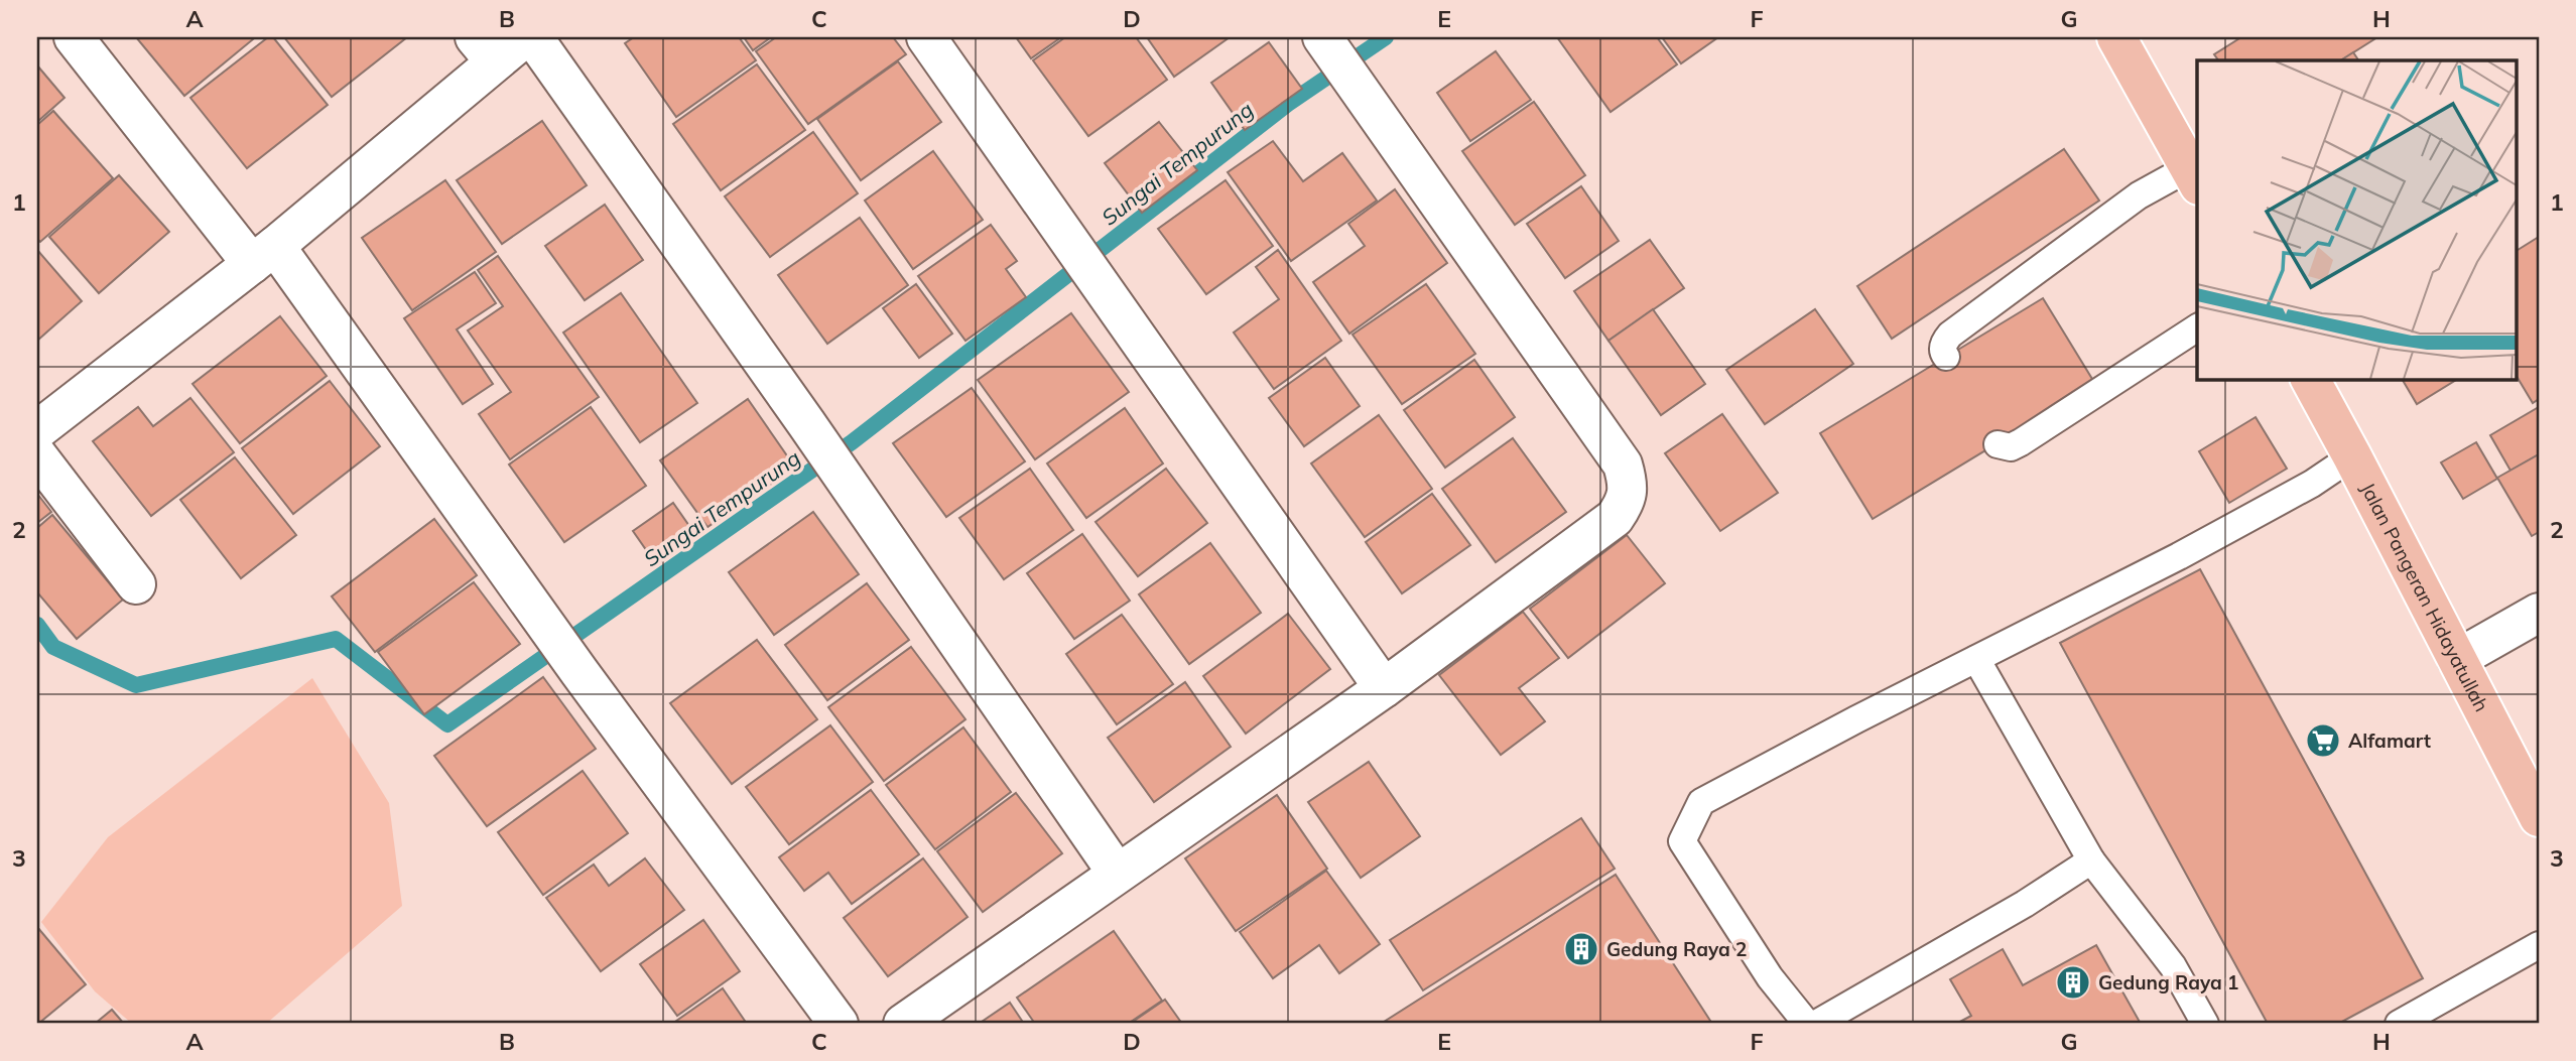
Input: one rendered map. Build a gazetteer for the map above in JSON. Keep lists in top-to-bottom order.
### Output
{
  "streets": {
    "main road": ["Jalan Pangeran Hidayatullah"]
  },
  "water": ["Sungai Tempurung"],
  "places": {
    "supermarket": ["Alfamart"],
    "building": ["Gedung Raya 2", "Gedung Raya 1"]
  },
  "grid": {
    "columns": [
      "A",
      "B",
      "C",
      "D",
      "E",
      "F",
      "G",
      "H"
    ],
    "rows": ["1", "2", "3"]
  }
}
